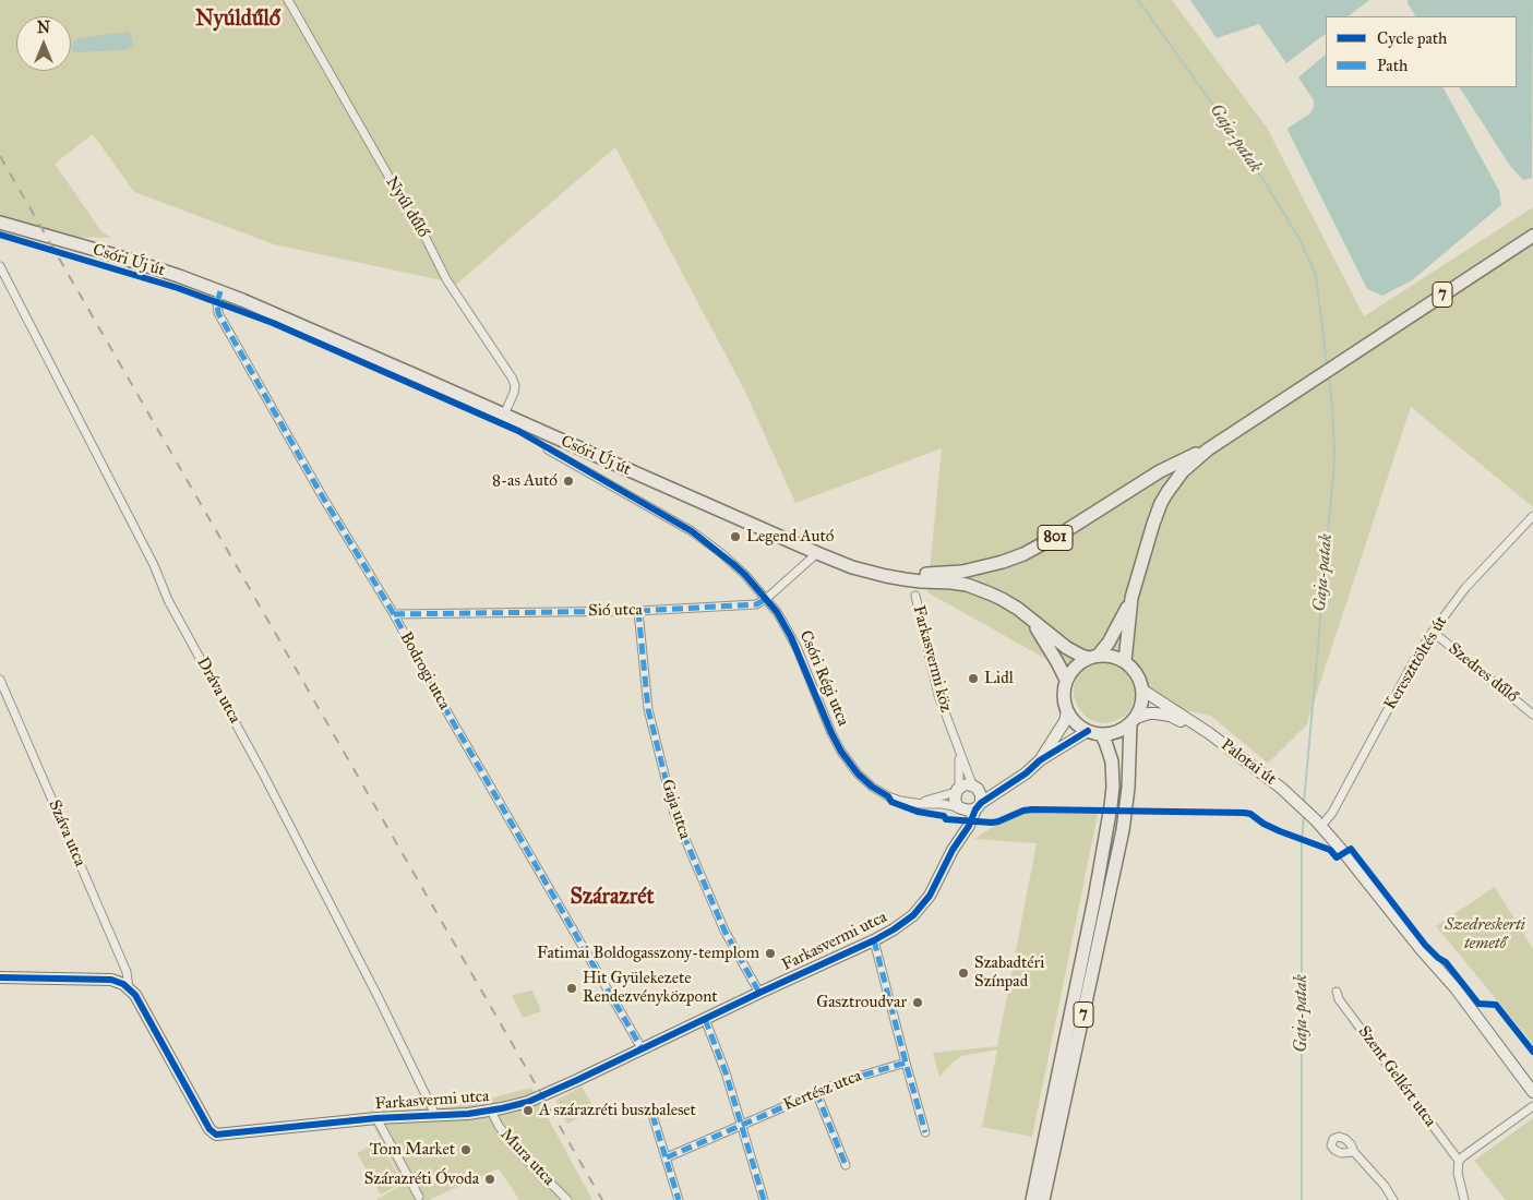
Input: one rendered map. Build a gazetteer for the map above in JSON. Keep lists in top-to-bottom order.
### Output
{
  "streets": {
    "main road": ["Csóri Új út", "7", "801"],
    "street": [
      "Nyúl dűlő",
      "Sió utca",
      "Farkasvermi köz",
      "Kereszttöltés út",
      "Bodrogi utca",
      "Szedres dűlő",
      "Csóri Régi utca",
      "Dráva utca",
      "Palotai út",
      "Gaja utca",
      "Száva utca",
      "Farkasvermi utca",
      "Szent Gellért utca",
      "Kertész utca",
      "Mura utca"
    ]
  },
  "crossings": [
    ["Nyúl dűlő", "Csóri Új út"],
    ["Csóri Új út", "801"],
    ["Csóri Új út", "Sió utca"],
    ["Csóri Új út", "Bodrogi utca"],
    ["7", "801"],
    ["7", "Palotai út"],
    ["801", "Palotai út"],
    ["Sió utca", "Bodrogi utca"],
    ["Sió utca", "Csóri Régi utca"],
    ["Sió utca", "Gaja utca"],
    ["Farkasvermi köz", "Csóri Régi utca"],
    ["Farkasvermi köz", "Farkasvermi utca"],
    ["Kereszttöltés út", "Szedres dűlő"],
    ["Kereszttöltés út", "Palotai út"],
    ["Bodrogi utca", "Farkasvermi utca"],
    ["Csóri Régi utca", "Farkasvermi utca"],
    ["Dráva utca", "Farkasvermi utca"],
    ["Gaja utca", "Farkasvermi utca"],
    ["Száva utca", "Farkasvermi utca"],
    ["Farkasvermi utca", "Mura utca"]
  ],
  "districts": ["Nyúldűlő", "Szárazrét"],
  "water": ["Gaja-patak"],
  "parks": ["Szedreskerti temető"],
  "places": [
    "8-as Autó",
    "Legend Autó",
    "Lidl",
    "Fatimai Boldogasszony-templom",
    "Szabadtéri Színpad",
    "Hit Gyülekezete Rendezvényközpont",
    "Gasztroudvar",
    "A szárazréti buszbaleset",
    "Tom Market",
    "Szárazréti Óvoda"
  ],
  "legend": ["Cycle path", "Path"],
  "north": "top"
}
